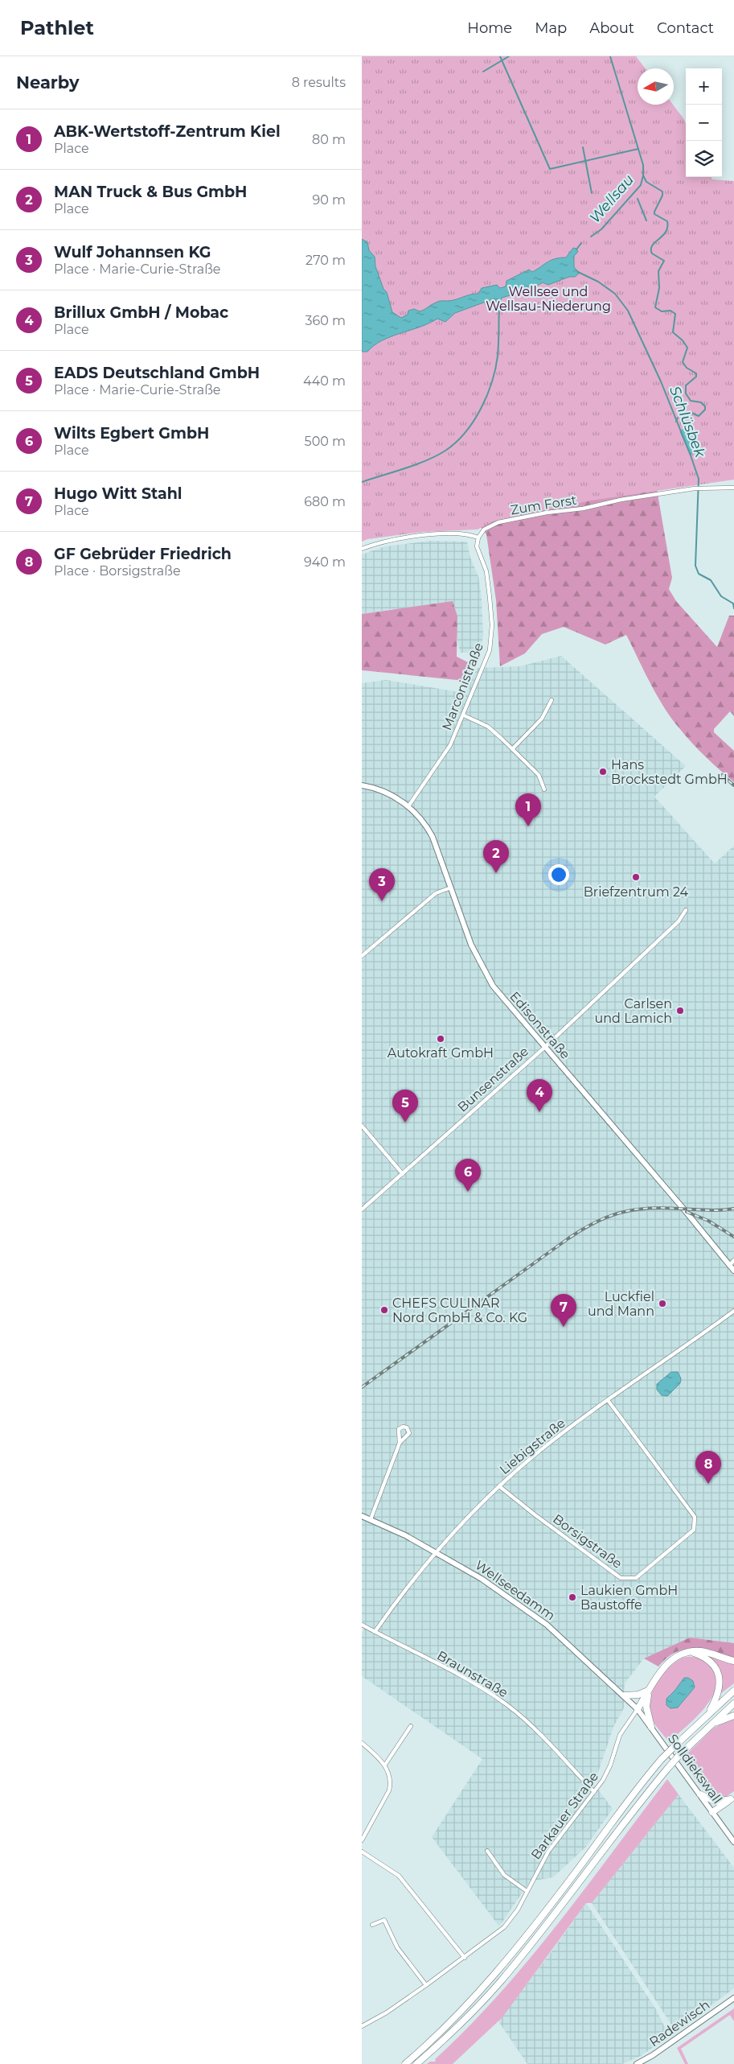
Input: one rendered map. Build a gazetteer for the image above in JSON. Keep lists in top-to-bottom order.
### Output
{
  "streets": {
    "street": [
      "Zum Forst",
      "Marconistraße",
      "Edisonstraße",
      "Bunsenstraße",
      "Liebigstraße",
      "Borsigstraße",
      "Wellseedamm",
      "Braunstraße",
      "Solldiekswall",
      "Barkauer Straße",
      "Radewisch"
    ]
  },
  "crossings": [
    ["Zum Forst", "Marconistraße"],
    ["Marconistraße", "Edisonstraße"],
    ["Edisonstraße", "Bunsenstraße"],
    ["Liebigstraße", "Borsigstraße"],
    ["Liebigstraße", "Wellseedamm"],
    ["Liebigstraße", "Braunstraße"],
    ["Wellseedamm", "Solldiekswall"],
    ["Wellseedamm", "Barkauer Straße"],
    ["Braunstraße", "Barkauer Straße"],
    ["Solldiekswall", "Barkauer Straße"]
  ],
  "water": ["Wellsau", "Schlüsbek"],
  "parks": ["Wellsee und Wellsau-Niederung"],
  "places": [
    "Hans Brockstedt GmbH",
    "Briefzentrum 24",
    "Carlsen und Lamich",
    "Autokraft GmbH",
    "Luckfiel und Mann",
    "CHEFS CULINAR Nord GmbH & Co. KG",
    "Laukien GmbH Baustoffe"
  ],
  "north": "left",
  "page": {
    "header": "Pathlet",
    "nav": [
      "Home",
      "Map",
      "About",
      "Contact"
    ],
    "heading": ["Nearby", "8 results"],
    "map_buttons": ["+", "−"],
    "list": [
      {
        "mark": "1",
        "name": "ABK-Wertstoff-Zentrum Kiel",
        "note": "Place",
        "value": "80 m"
      },
      {
        "mark": "2",
        "name": "MAN Truck & Bus GmbH",
        "note": "Place",
        "value": "90 m"
      },
      {
        "mark": "3",
        "name": "Wulf Johannsen KG",
        "note": "Place · Marie-Curie-Straße",
        "value": "270 m"
      },
      {
        "mark": "4",
        "name": "Brillux GmbH / Mobac",
        "note": "Place",
        "value": "360 m"
      },
      {
        "mark": "5",
        "name": "EADS Deutschland GmbH",
        "note": "Place · Marie-Curie-Straße",
        "value": "440 m"
      },
      {
        "mark": "6",
        "name": "Wilts Egbert GmbH",
        "note": "Place",
        "value": "500 m"
      },
      {
        "mark": "7",
        "name": "Hugo Witt Stahl",
        "note": "Place",
        "value": "680 m"
      },
      {
        "mark": "8",
        "name": "GF Gebrüder Friedrich",
        "note": "Place · Borsigstraße",
        "value": "940 m"
      }
    ],
    "pins": [
      "1",
      "2",
      "3",
      "4",
      "5",
      "6",
      "7",
      "8"
    ]
  }
}
